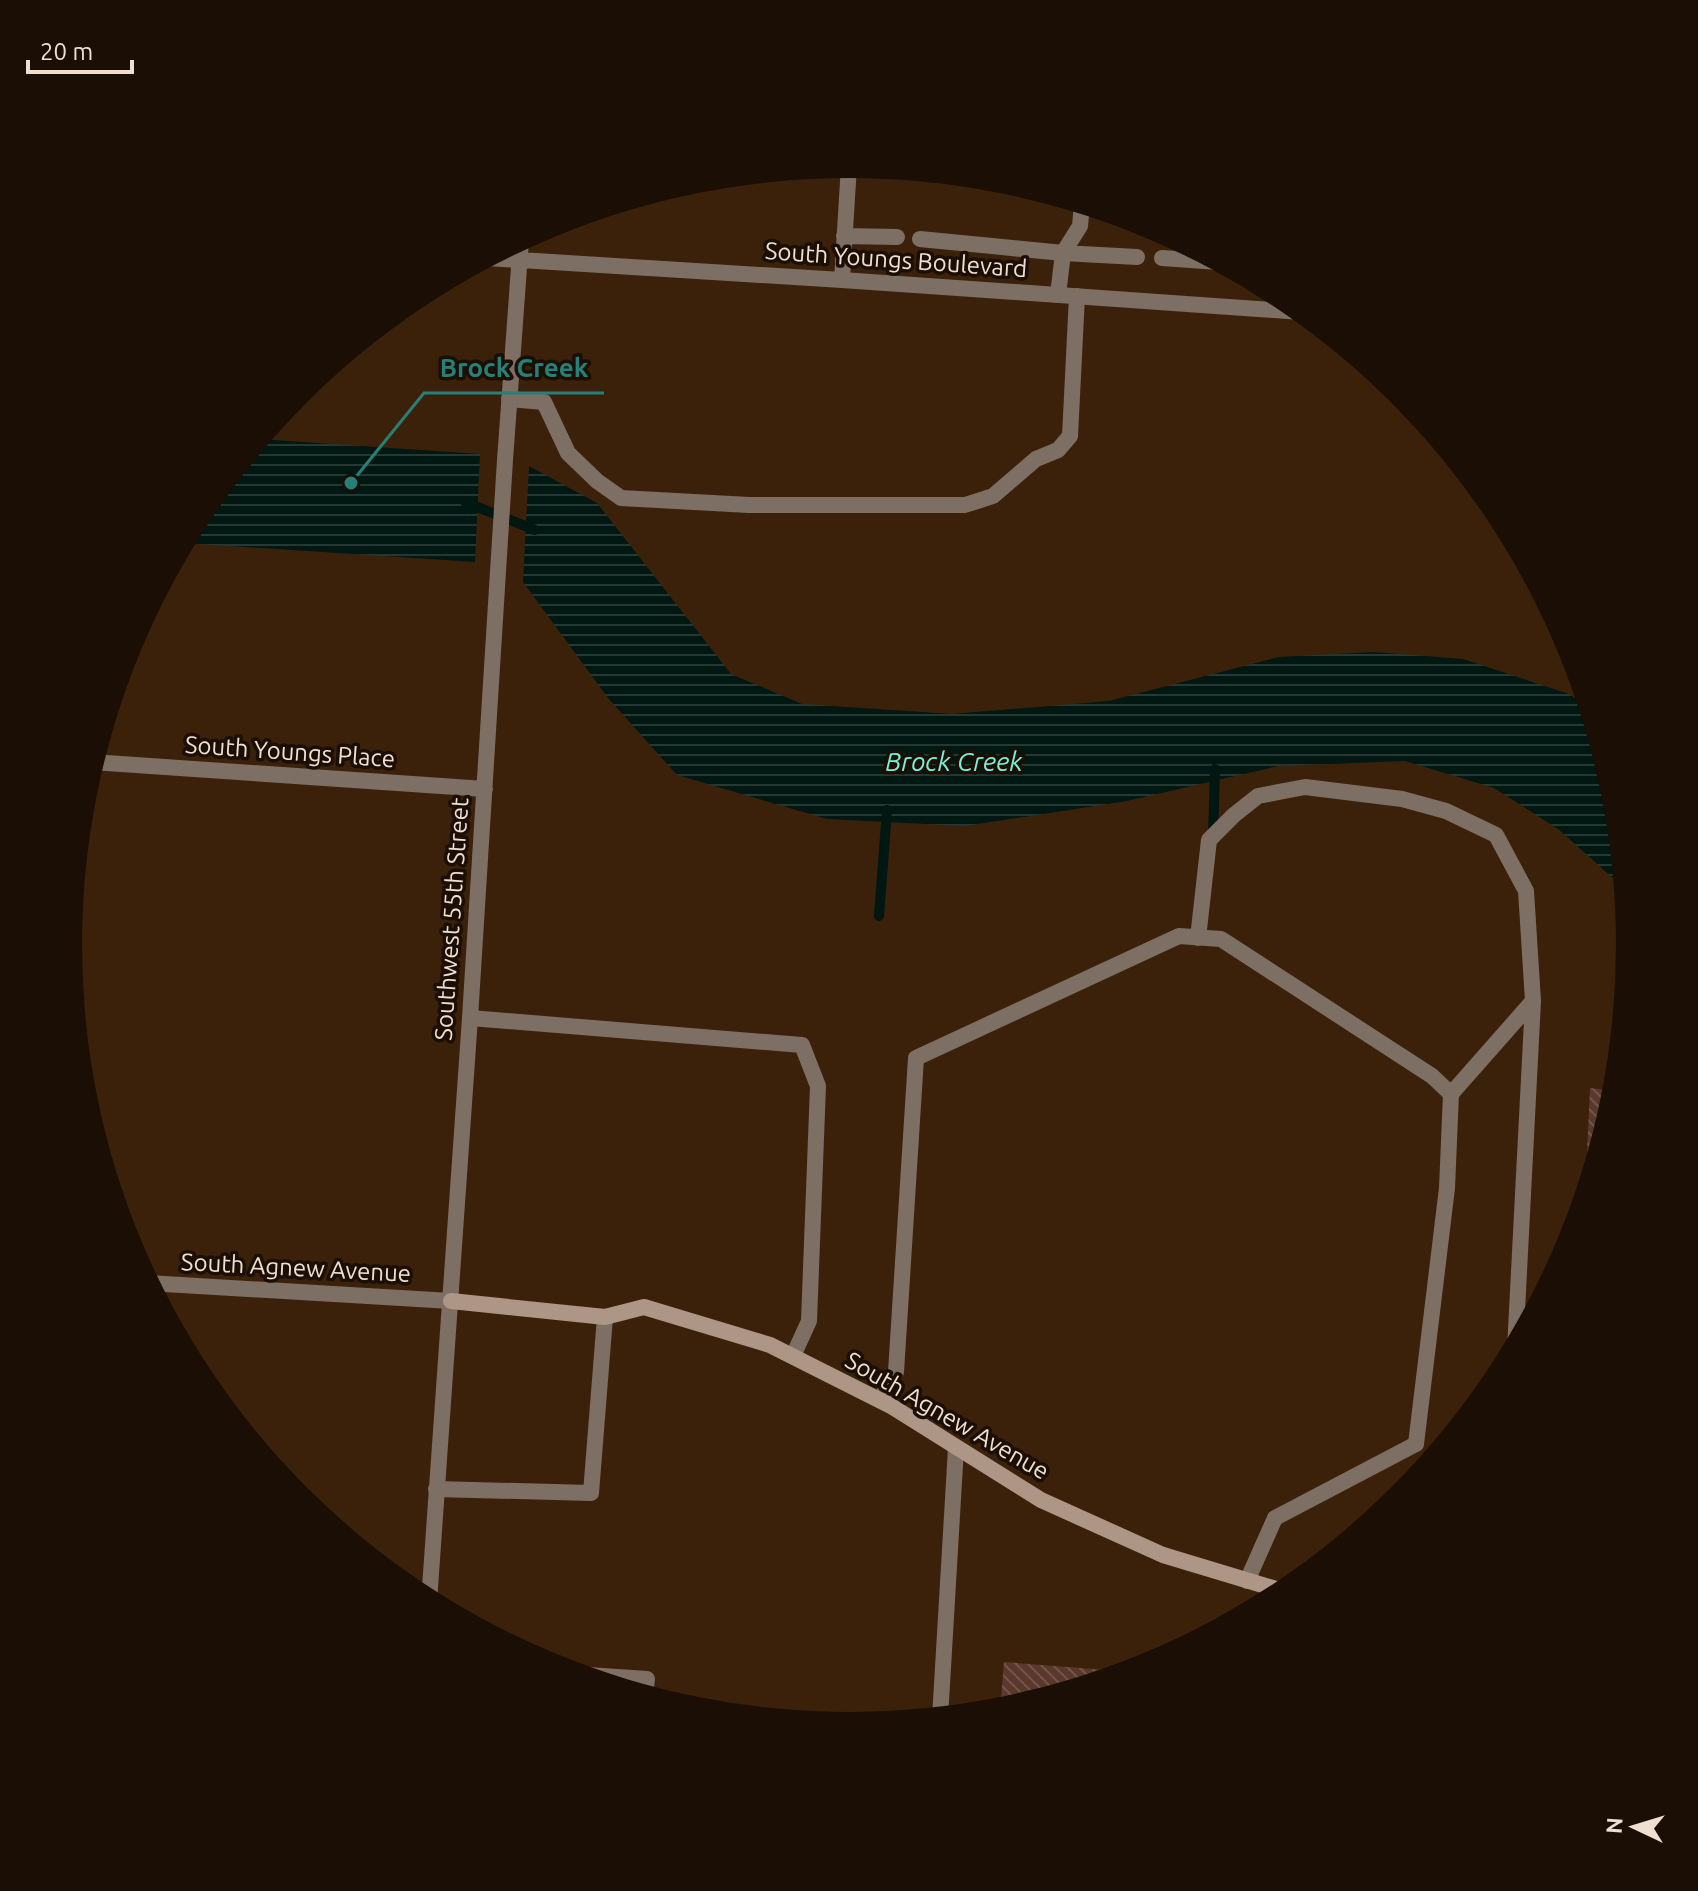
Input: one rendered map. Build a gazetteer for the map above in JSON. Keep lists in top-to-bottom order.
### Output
{
  "streets": {
    "street": [
      "South Youngs Boulevard",
      "South Youngs Place",
      "Southwest 55th Street",
      "South Agnew Avenue"
    ]
  },
  "crossings": [
    ["South Youngs Boulevard", "Southwest 55th Street"],
    ["South Youngs Place", "Southwest 55th Street"],
    ["Southwest 55th Street", "South Agnew Avenue"]
  ],
  "water": ["Brock Creek"],
  "places": ["Brock Creek"],
  "scale_bar": "20 m",
  "north": "left"
}
